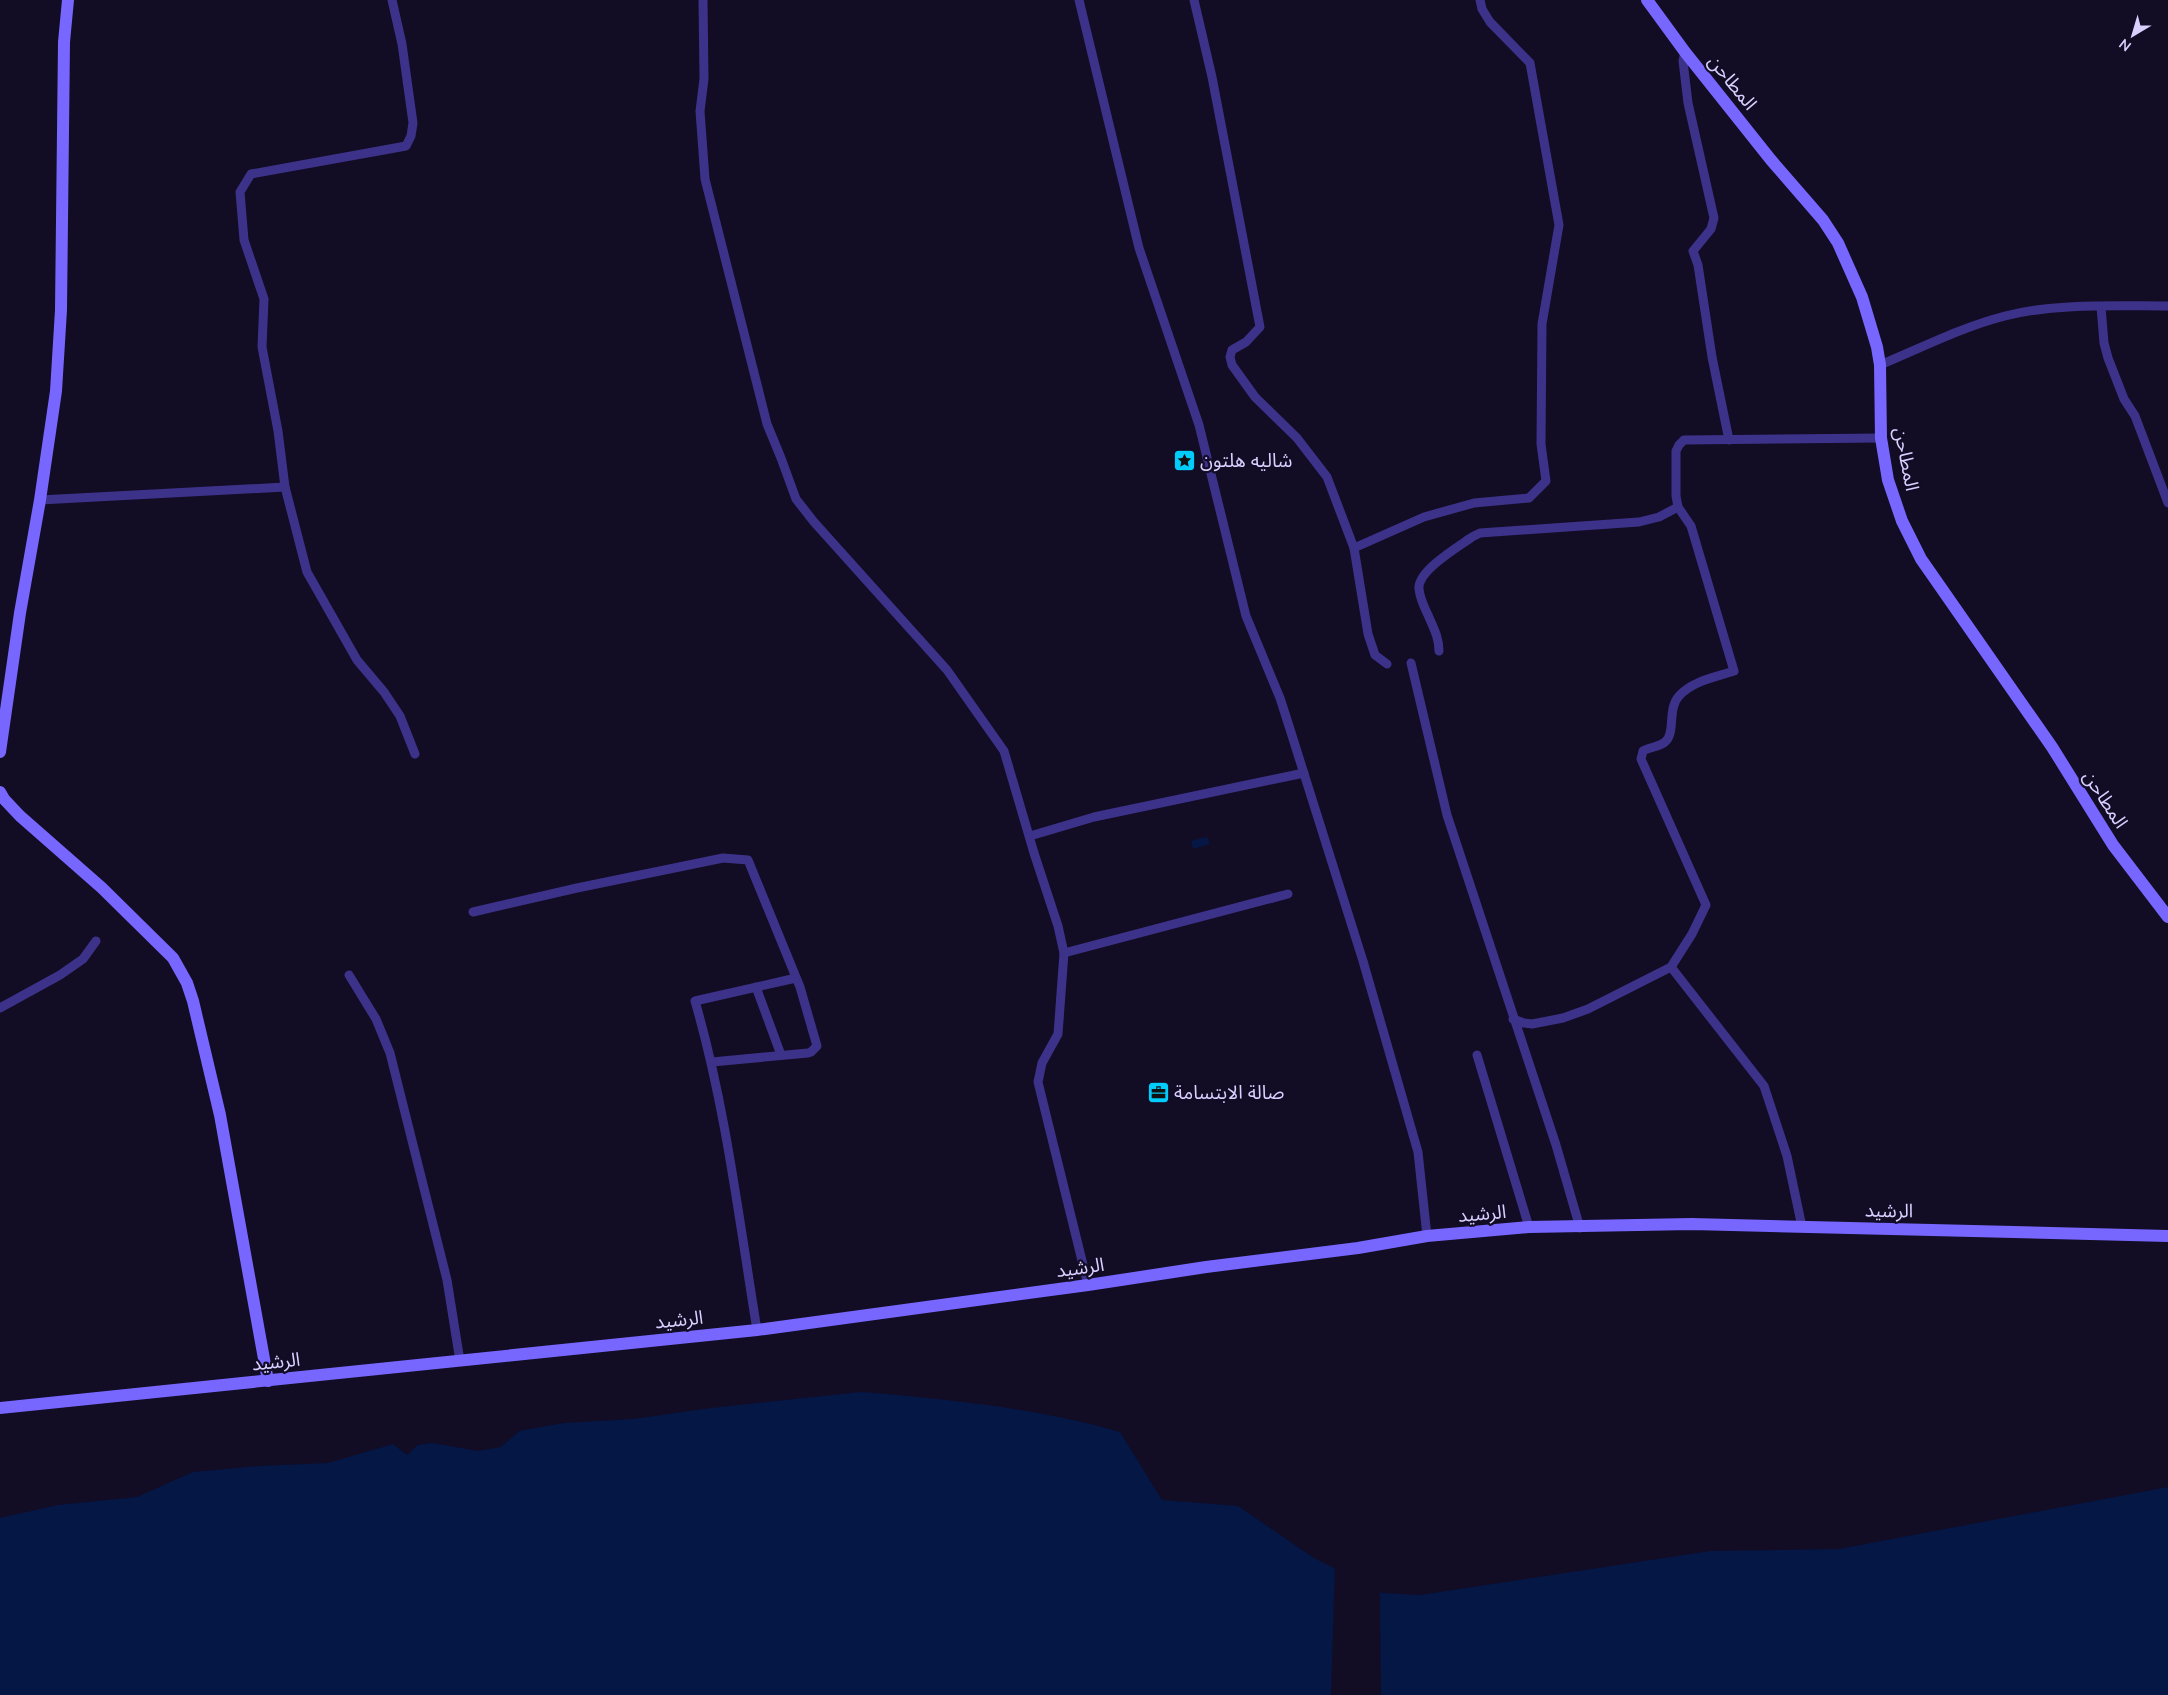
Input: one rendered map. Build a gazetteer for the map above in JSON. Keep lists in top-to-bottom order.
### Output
{
  "streets": {
    "main road": ["المطاحن", "الرشيد"]
  },
  "places": {
    "place": ["شاليه هلتون"],
    "office": ["صالة الابتسامة"]
  },
  "north": "bottom left"
}
